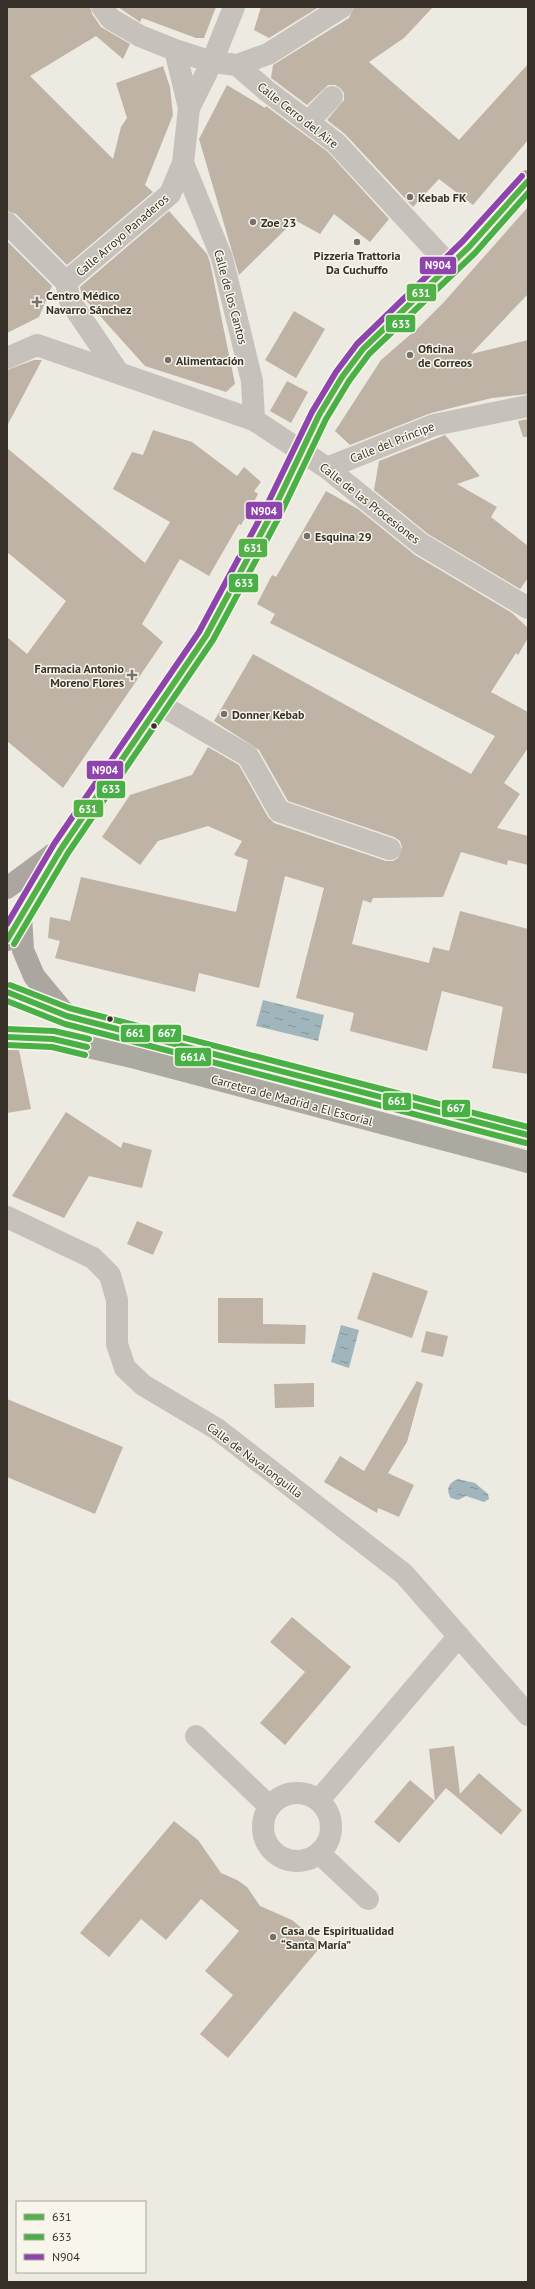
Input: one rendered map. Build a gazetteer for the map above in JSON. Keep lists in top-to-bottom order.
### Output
{
  "streets": {
    "highway": ["Carretera de Madrid a El Escorial"],
    "street": [
      "Calle Cerro del Aire",
      "Calle Arroyo Panaderos",
      "Calle de los Cantos",
      "Calle del Príncipe",
      "Calle de las Procesiones",
      "Calle de Navalonguilla"
    ]
  },
  "crossings": [
    ["Calle Arroyo Panaderos", "Calle de los Cantos"],
    ["Calle de los Cantos", "Calle de las Procesiones"],
    ["Calle del Príncipe", "Calle de las Procesiones"]
  ],
  "places": {
    "other": [
      "Kebab FK",
      "Zoe 23",
      "Pizzeria Trattoria Da Cuchuffo",
      "Oficina de Correos",
      "Alimentación",
      "Esquina 29",
      "Donner Kebab",
      "Casa de Espiritualidad “Santa María”"
    ],
    "health": ["Centro Médico Navarro Sánchez", "Farmacia Antonio Moreno Flores"]
  },
  "lines": [
    "transit line N904",
    "transit line 631",
    "transit line 633",
    "transit line 667",
    "transit line 661",
    "transit line 661A"
  ],
  "legend": ["631", "633", "N904"]
}
